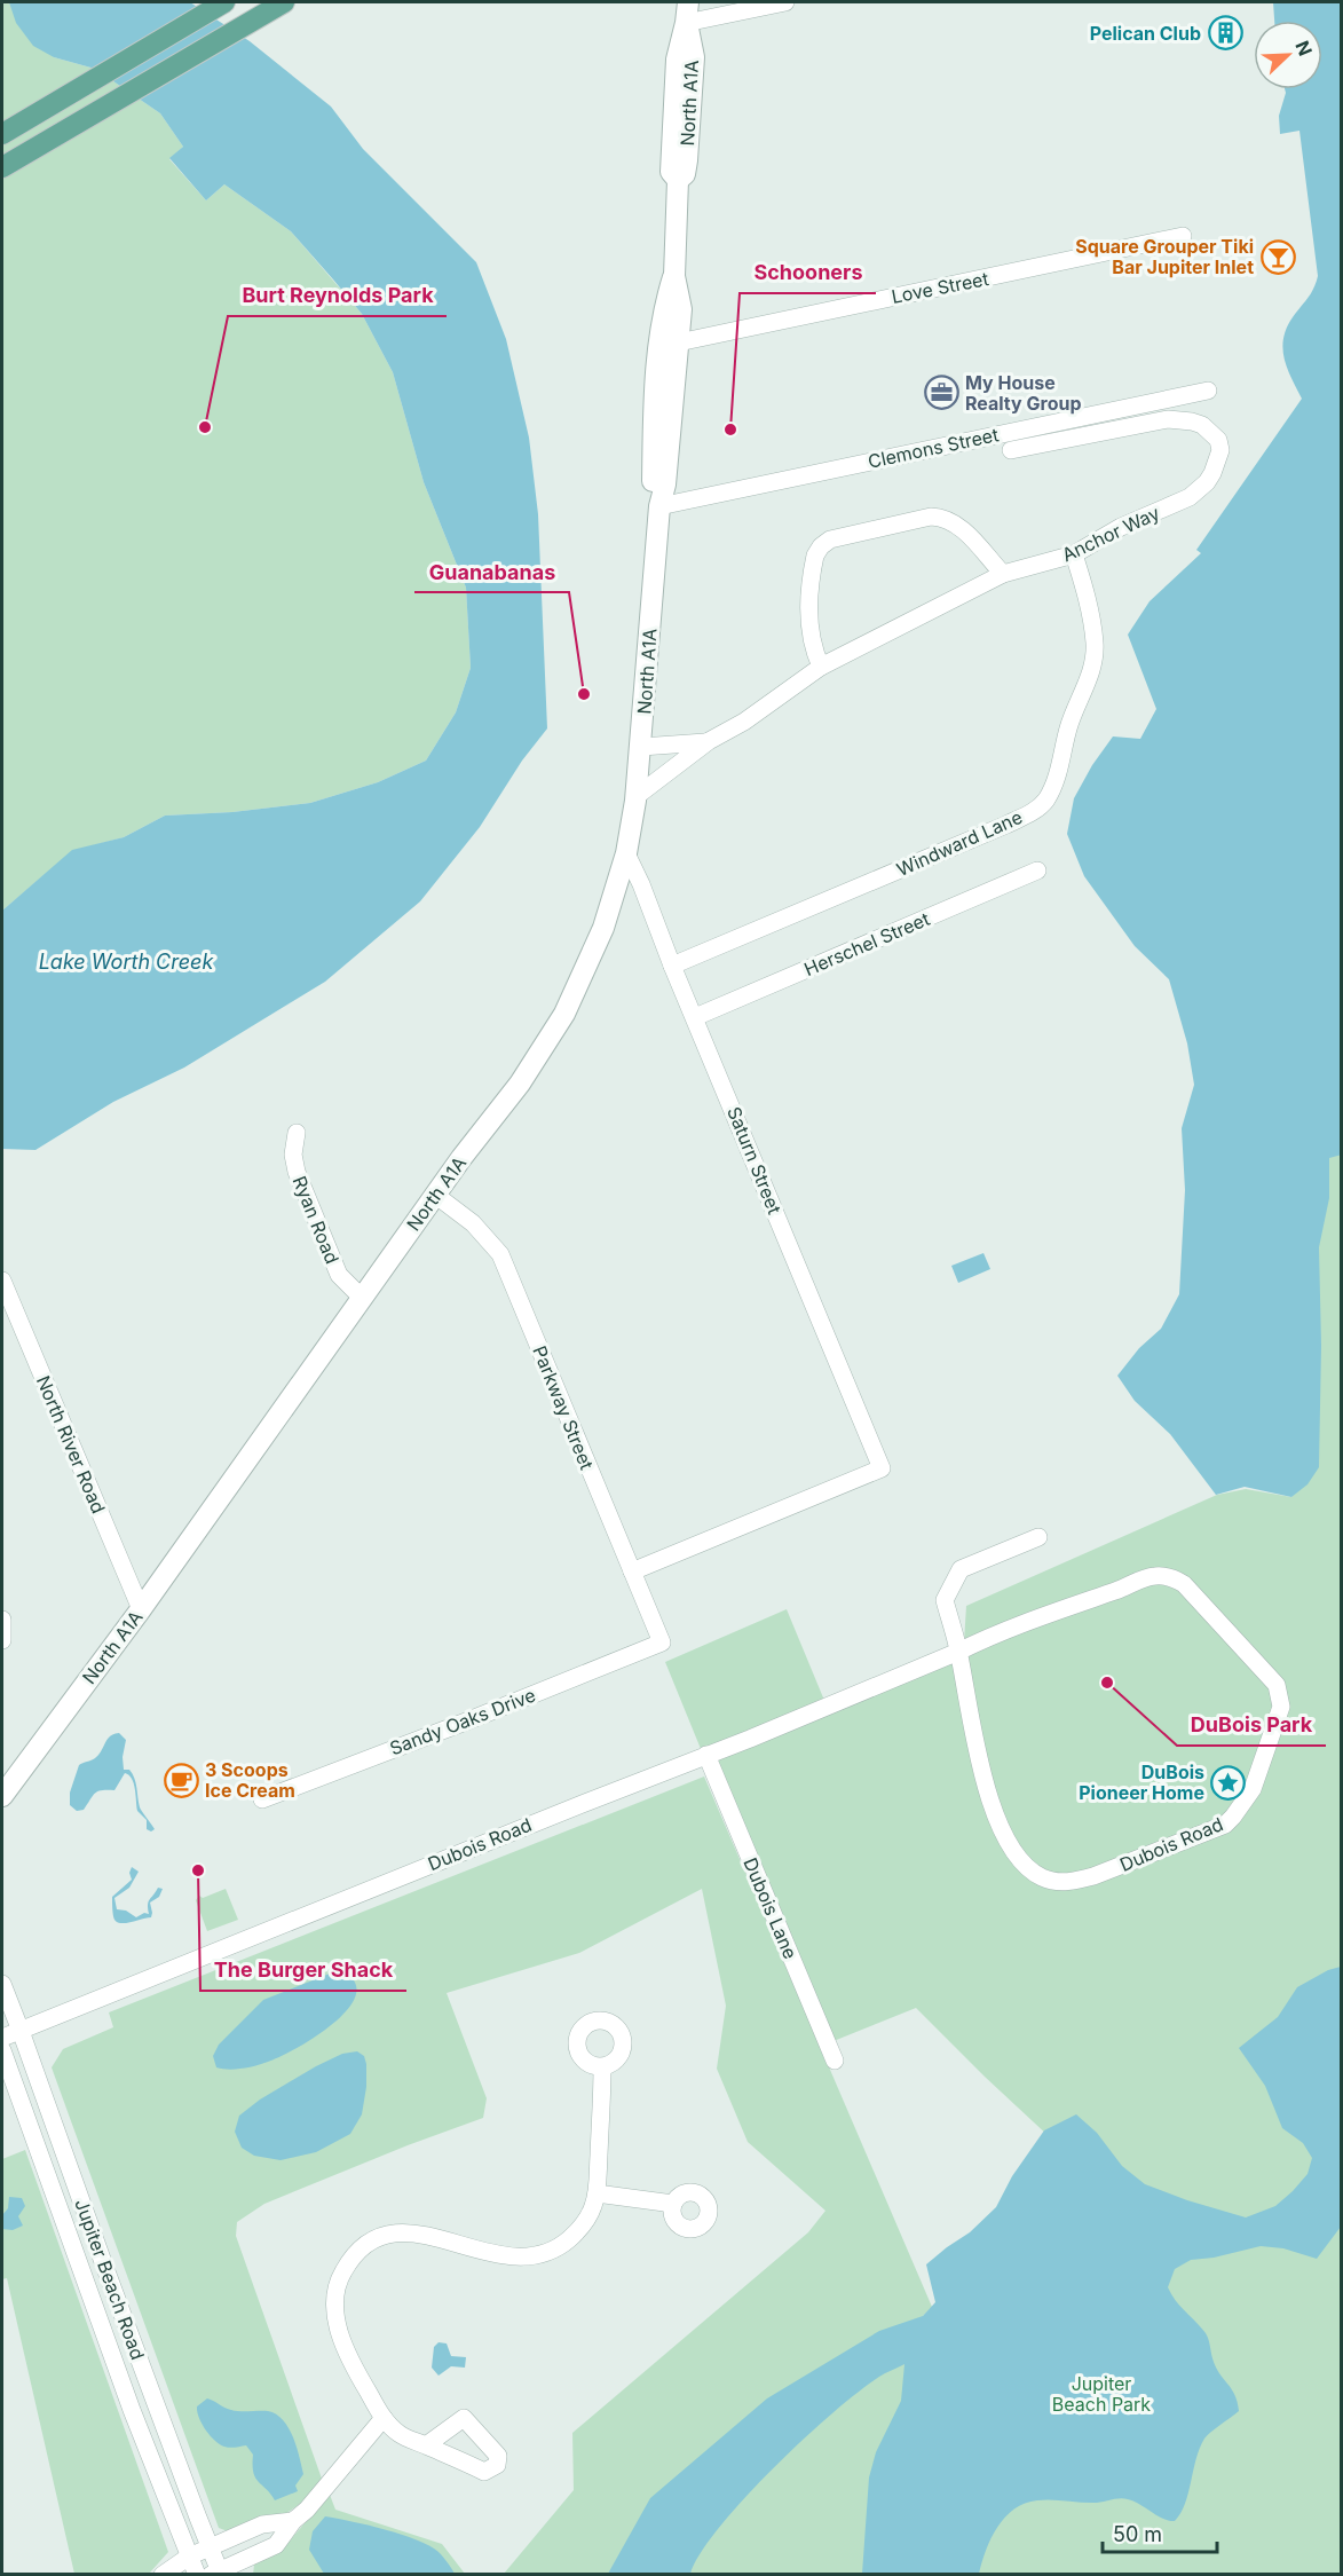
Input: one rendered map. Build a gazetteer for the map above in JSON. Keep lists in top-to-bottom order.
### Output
{
  "streets": {
    "street": [
      "North A1A",
      "Love Street",
      "Clemons Street",
      "Anchor Way",
      "Windward Lane",
      "Herschel Street",
      "Saturn Street",
      "Ryan Road",
      "Parkway Street",
      "North River Road",
      "Sandy Oaks Drive",
      "Dubois Road",
      "Dubois Lane",
      "Jupiter Beach Road"
    ]
  },
  "crossings": [
    ["North A1A", "Love Street"],
    ["North A1A", "Clemons Street"],
    ["North A1A", "Anchor Way"],
    ["North A1A", "Saturn Street"],
    ["North A1A", "Ryan Road"],
    ["North A1A", "Parkway Street"],
    ["North A1A", "North River Road"],
    ["Anchor Way", "Windward Lane"],
    ["Windward Lane", "Saturn Street"],
    ["Herschel Street", "Saturn Street"],
    ["Saturn Street", "Parkway Street"],
    ["Parkway Street", "Sandy Oaks Drive"],
    ["Dubois Road", "Dubois Lane"],
    ["Dubois Road", "Jupiter Beach Road"]
  ],
  "water": ["Lake Worth Creek"],
  "parks": ["Jupiter Beach Park"],
  "places": {
    "building": ["Pelican Club"],
    "bar": ["Square Grouper Tiki Bar Jupiter Inlet"],
    "office": ["My House Realty Group"],
    "other": [
      "Burt Reynolds Park",
      "Schooners",
      "Guanabanas",
      "DuBois Park",
      "The Burger Shack"
    ],
    "cafe": ["3 Scoops Ice Cream"],
    "place": ["DuBois Pioneer Home"]
  },
  "scale_bar": "50 m",
  "north": "top right"
}
